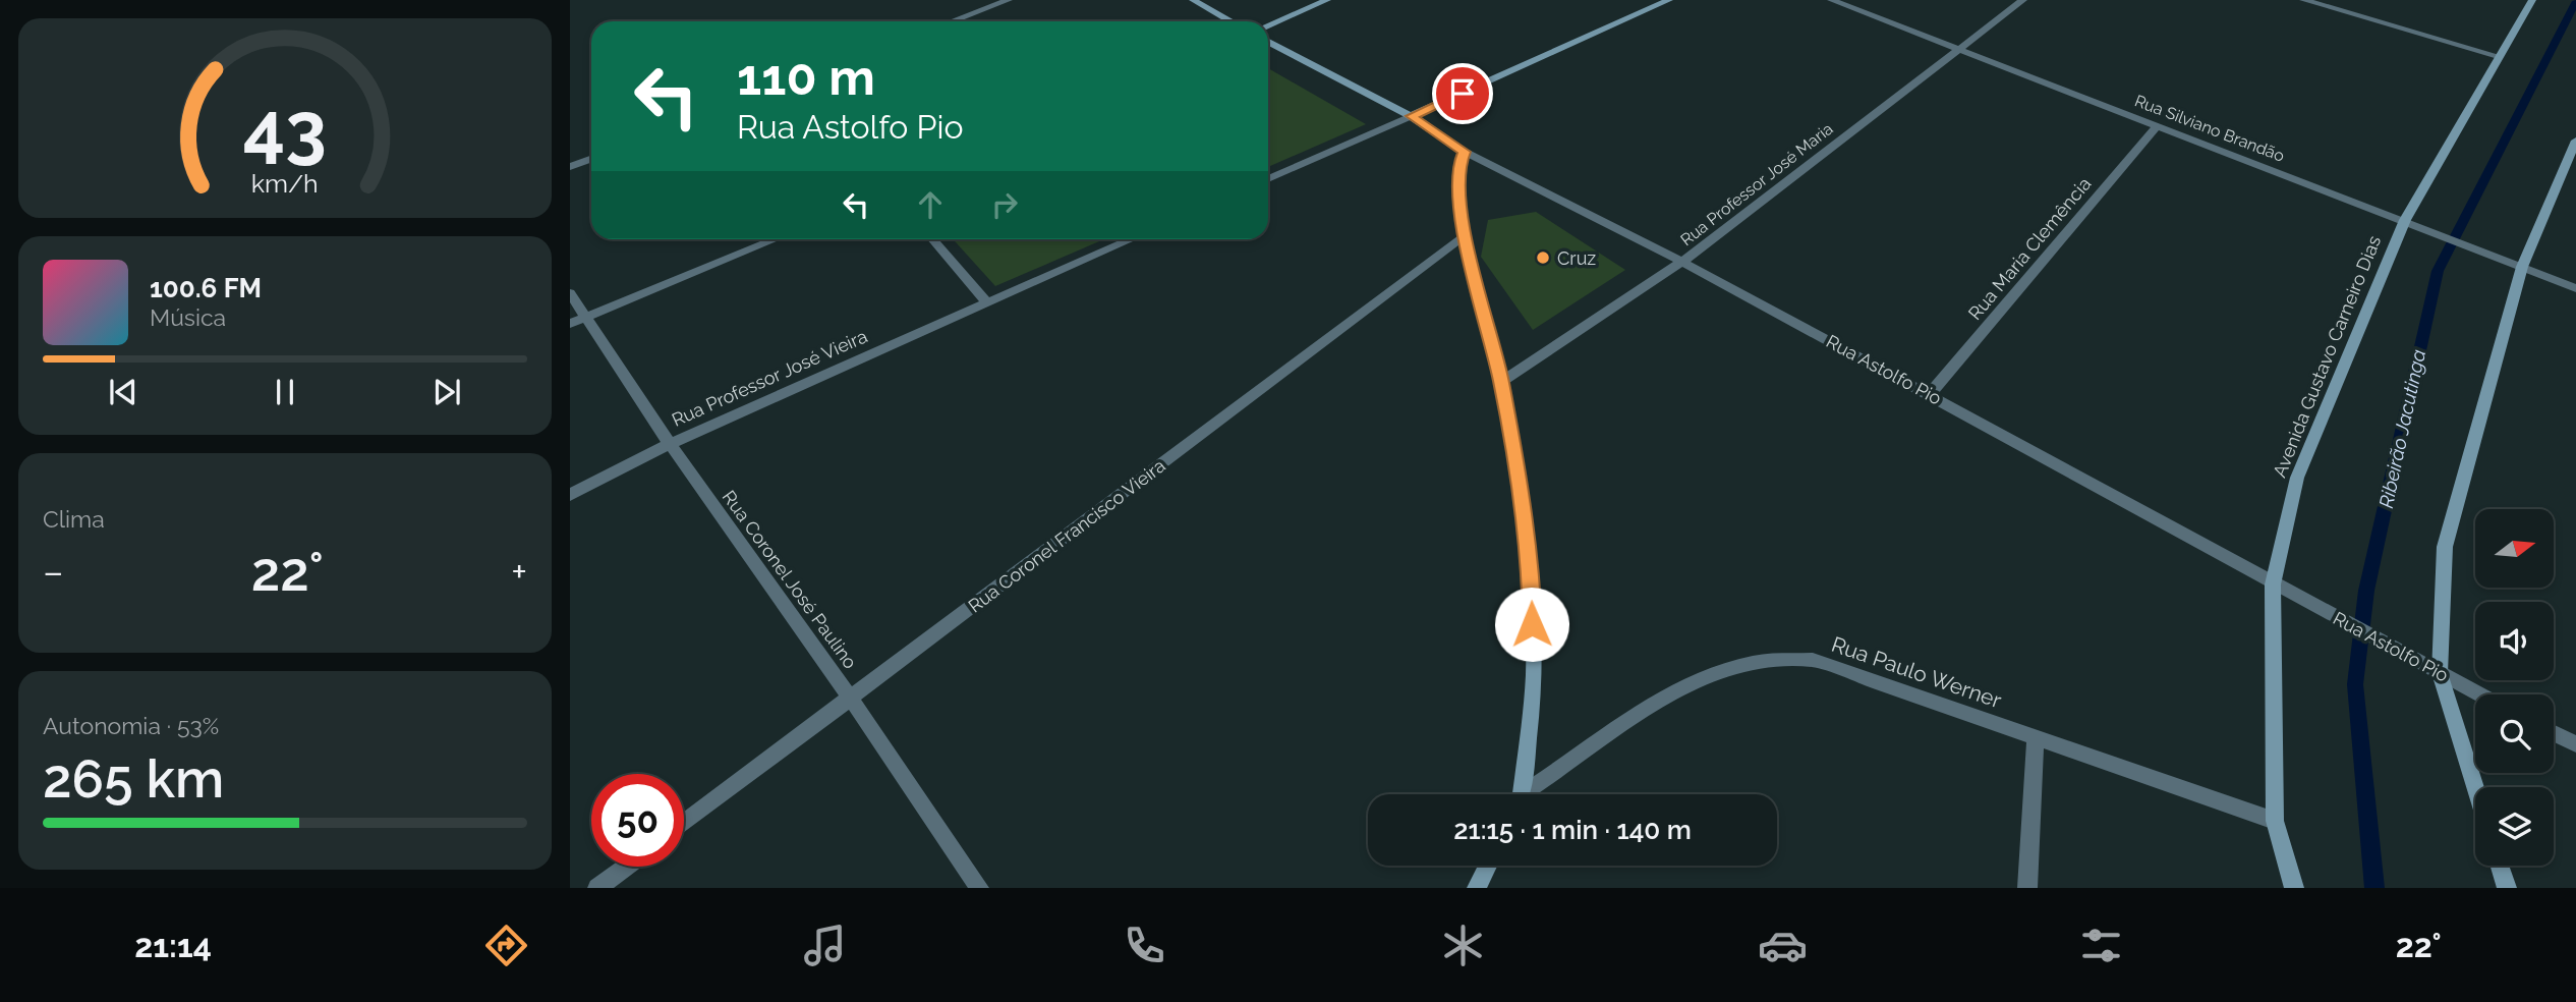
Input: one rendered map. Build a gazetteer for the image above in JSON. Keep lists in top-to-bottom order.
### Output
{
  "streets": {
    "street": [
      "Rua Silviano Brandão",
      "Rua Professor José Maria",
      "Rua Maria Clemência",
      "Avenida Gustavo Carneiro Dias",
      "Rua Astolfo Pio",
      "Rua Professor José Vieira",
      "Rua Coronel Francisco Vieira",
      "Rua Coronel José Paulino",
      "Rua Paulo Werner"
    ]
  },
  "crossings": [
    ["Rua Silviano Brandão", "Rua Professor José Maria"],
    ["Rua Silviano Brandão", "Rua Maria Clemência"],
    ["Rua Silviano Brandão", "Avenida Gustavo Carneiro Dias"],
    ["Rua Professor José Maria", "Rua Astolfo Pio"],
    ["Rua Maria Clemência", "Rua Astolfo Pio"],
    ["Avenida Gustavo Carneiro Dias", "Rua Astolfo Pio"],
    ["Avenida Gustavo Carneiro Dias", "Rua Paulo Werner"],
    ["Rua Professor José Vieira", "Rua Coronel José Paulino"],
    ["Rua Coronel Francisco Vieira", "Rua Coronel José Paulino"]
  ],
  "water": ["Ribeirão Jacutinga"],
  "places": ["Cruz"],
  "north": "right",
  "page": {
    "turn": ["110 m", "Rua Astolfo Pio"],
    "song": ["100.6 FM", "Música"],
    "tile": [
      "Clima",
      ["Autonomia · 53%", "265 km"]
    ],
    "heat": ["−", "22°", "+"],
    "limit": "50",
    "trip": "21:15 · 1 min · 140 m",
    "tabs": ["21:14", "22°"],
    "gauge": ["43", "km/h"]
  }
}
